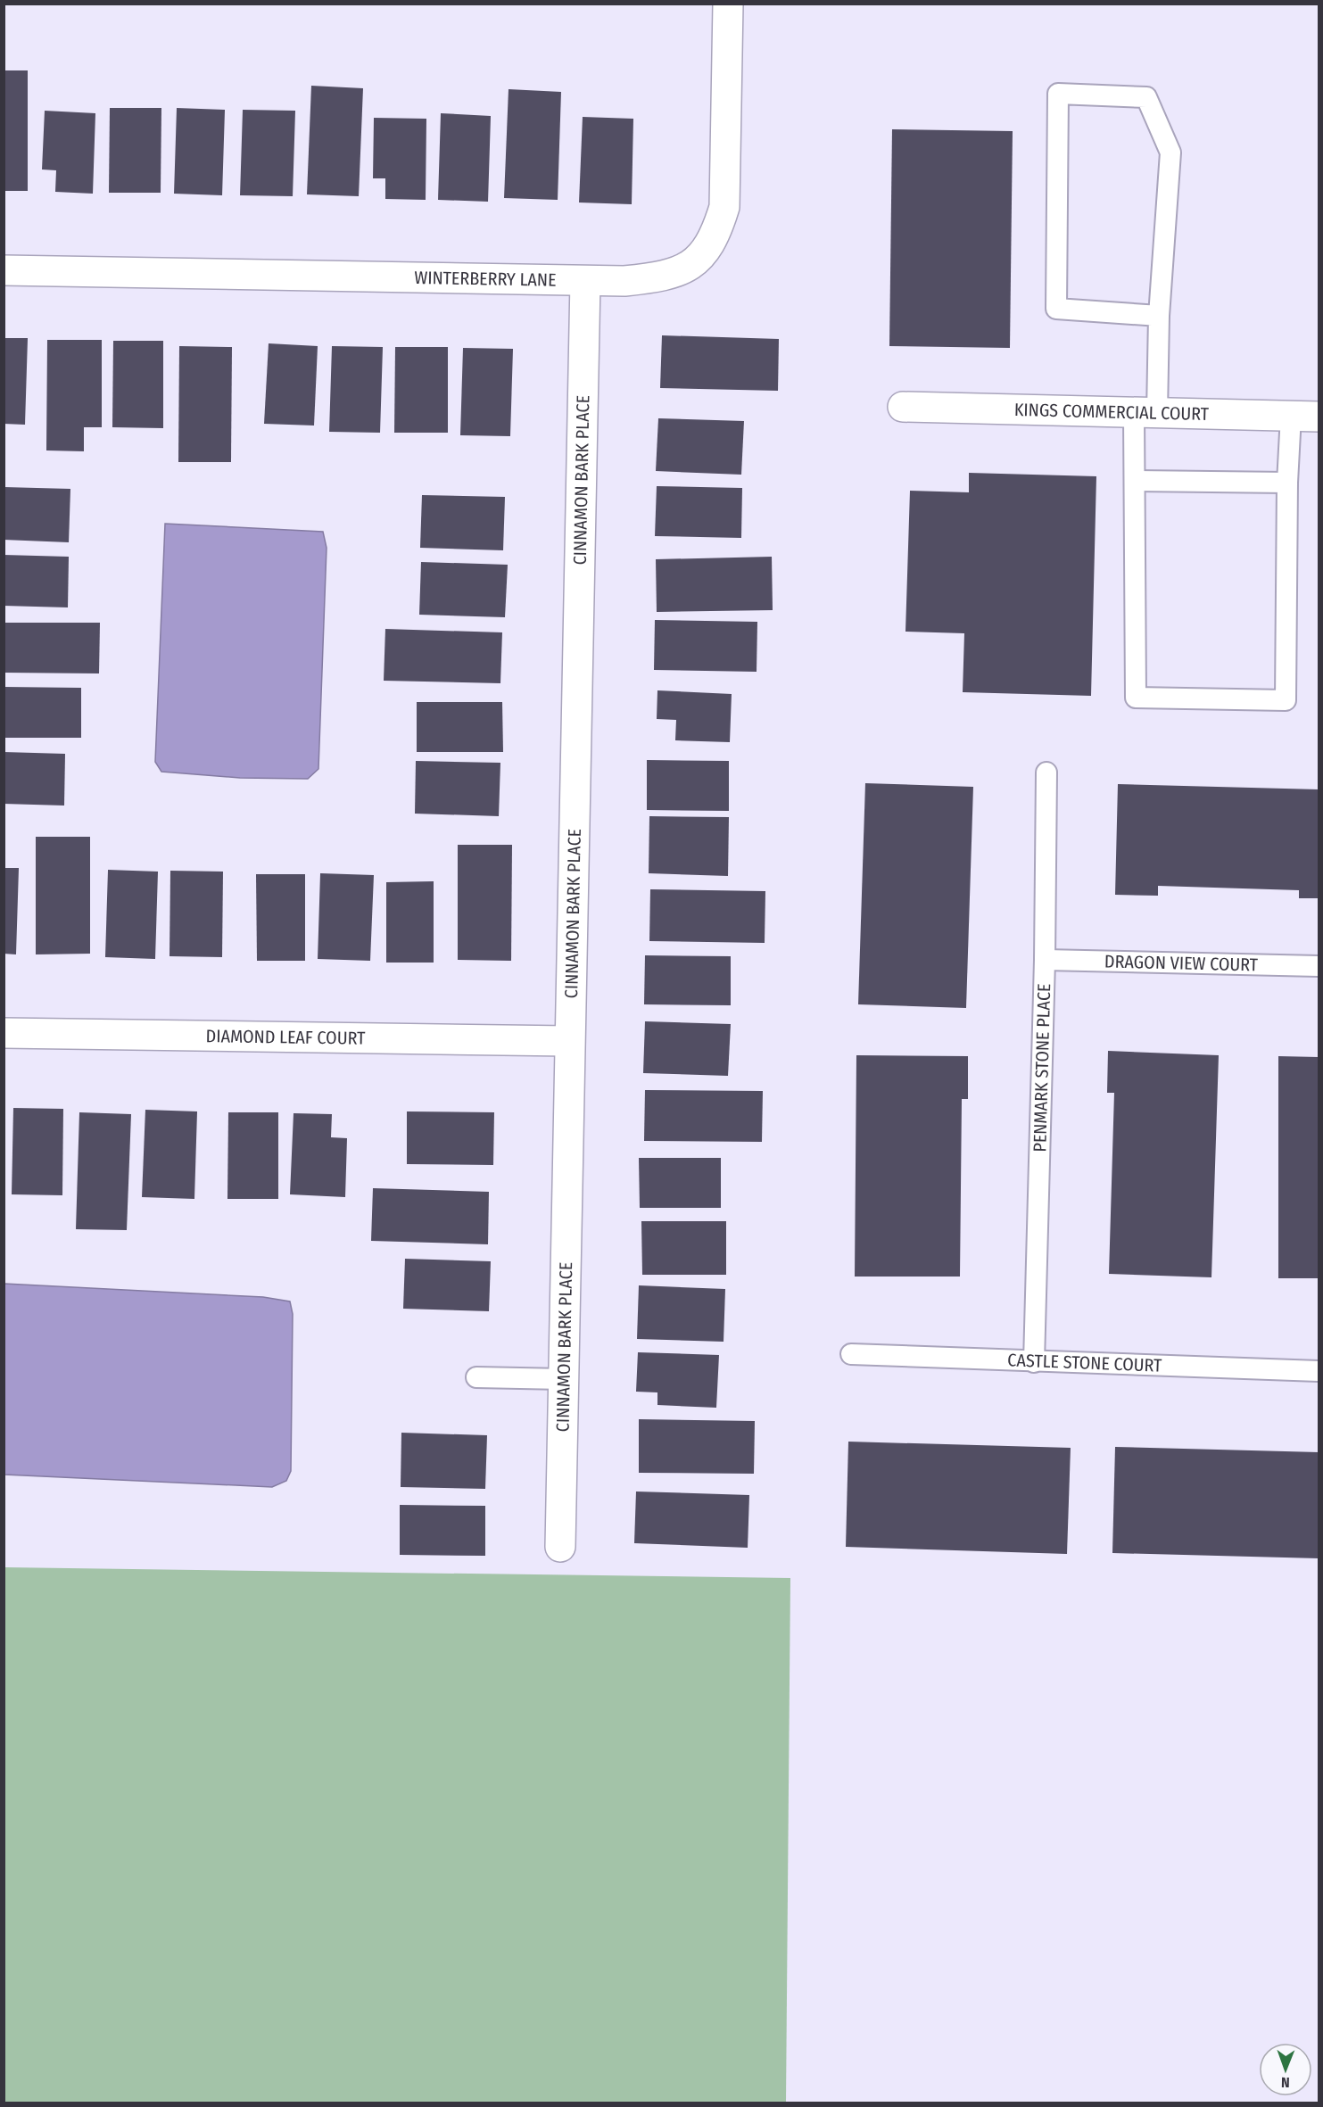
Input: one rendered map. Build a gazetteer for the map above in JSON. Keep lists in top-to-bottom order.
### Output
{
  "streets": {
    "street": [
      "WINTERBERRY LANE",
      "KINGS COMMERCIAL COURT",
      "CINNAMON BARK PLACE",
      "DIAMOND LEAF COURT"
    ],
    "lane": ["DRAGON VIEW COURT", "PENMARK STONE PLACE", "CASTLE STONE COURT"]
  },
  "crossings": [
    ["WINTERBERRY LANE", "CINNAMON BARK PLACE"],
    ["CINNAMON BARK PLACE", "DIAMOND LEAF COURT"],
    ["DRAGON VIEW COURT", "PENMARK STONE PLACE"],
    ["PENMARK STONE PLACE", "CASTLE STONE COURT"]
  ],
  "north": "bottom"
}
